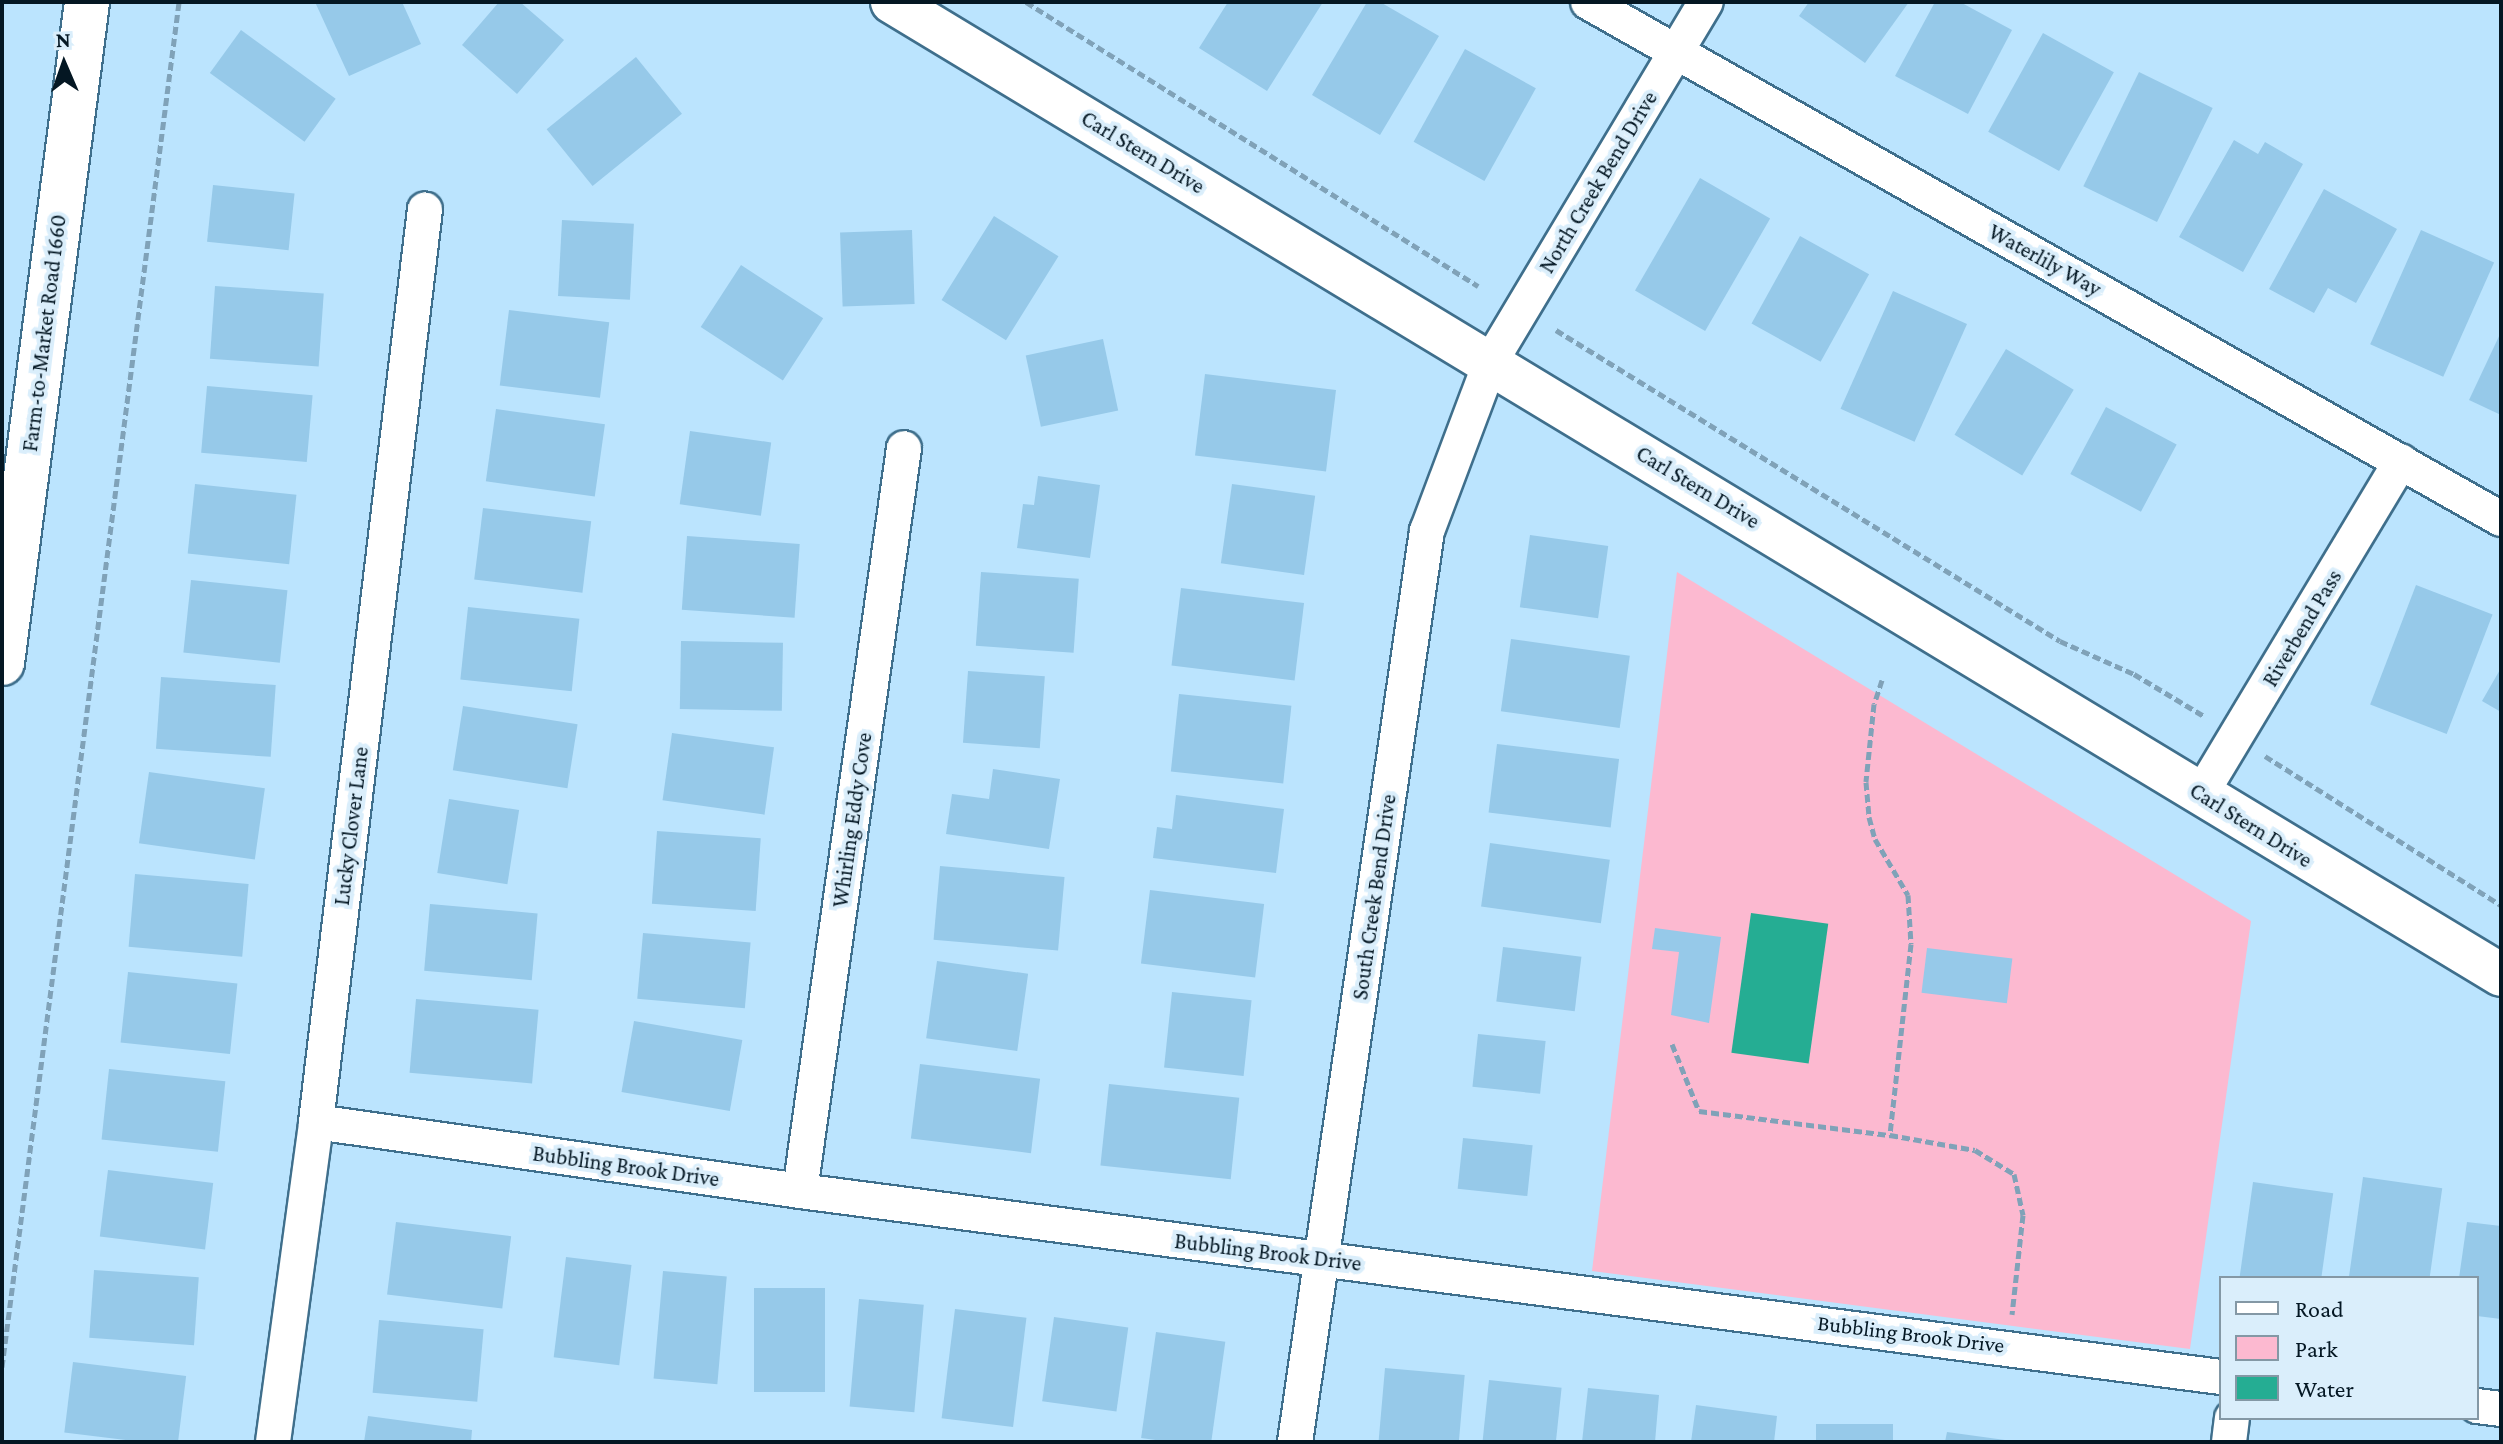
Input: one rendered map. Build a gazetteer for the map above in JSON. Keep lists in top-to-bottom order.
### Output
{
  "streets": {
    "main road": ["Farm-to-Market Road 1660"],
    "street": [
      "Carl Stern Drive",
      "North Creek Bend Drive",
      "Waterlily Way",
      "Riverbend Pass",
      "Whirling Eddy Cove",
      "Lucky Clover Lane",
      "South Creek Bend Drive",
      "Bubbling Brook Drive"
    ]
  },
  "crossings": [
    ["Carl Stern Drive", "North Creek Bend Drive"],
    ["Carl Stern Drive", "Riverbend Pass"],
    ["Carl Stern Drive", "South Creek Bend Drive"],
    ["North Creek Bend Drive", "Waterlily Way"],
    ["North Creek Bend Drive", "South Creek Bend Drive"],
    ["Waterlily Way", "Riverbend Pass"],
    ["Whirling Eddy Cove", "Bubbling Brook Drive"],
    ["Lucky Clover Lane", "Bubbling Brook Drive"],
    ["South Creek Bend Drive", "Bubbling Brook Drive"]
  ],
  "legend": ["Road", "Park", "Water"],
  "north": "top"
}
